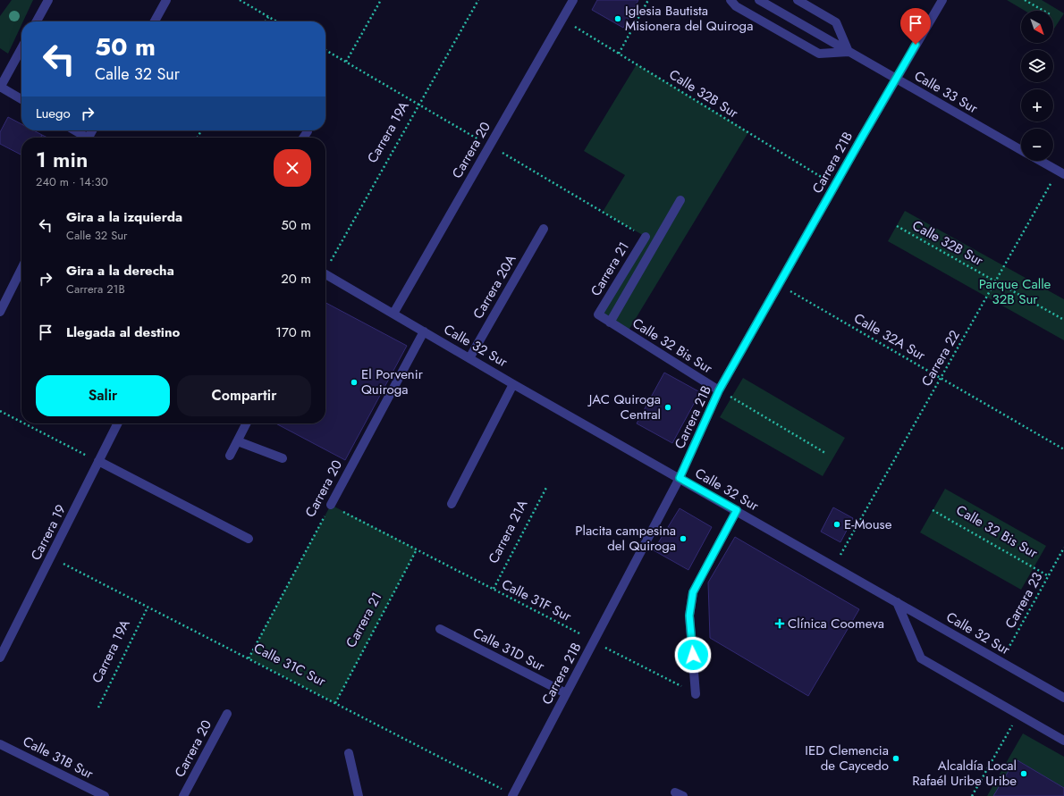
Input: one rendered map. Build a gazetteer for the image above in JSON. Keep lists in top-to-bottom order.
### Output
{
  "streets": {
    "street": [
      "Calle 33 Sur",
      "Carrera 20",
      "Carrera 21B",
      "Carrera 21",
      "Carrera 20A",
      "Calle 32 Sur",
      "Calle 32 Bis Sur",
      "Carrera 19",
      "Calle 31D Sur",
      "Calle 31B Sur"
    ],
    "path": [
      "Calle 32B Sur",
      "Carrera 19A",
      "Calle 32A Sur",
      "Carrera 22",
      "Carrera 21A",
      "Calle 31F Sur",
      "Carrera 23",
      "Calle 31C Sur"
    ]
  },
  "crossings": [
    ["Calle 33 Sur", "Carrera 21B"],
    ["Calle 33 Sur", "Carrera 22"],
    ["Calle 32B Sur", "Carrera 20"],
    ["Calle 32B Sur", "Carrera 21B"],
    ["Calle 32B Sur", "Carrera 22"],
    ["Carrera 19A", "Calle 31C Sur"],
    ["Carrera 20", "Calle 32 Sur"],
    ["Carrera 20", "Calle 31F Sur"],
    ["Carrera 20", "Calle 31C Sur"],
    ["Carrera 21B", "Calle 32A Sur"],
    ["Carrera 21B", "Calle 32 Sur"],
    ["Carrera 21B", "Calle 32 Bis Sur"],
    ["Carrera 21B", "Calle 31F Sur"],
    ["Carrera 21B", "Calle 31D Sur"],
    ["Carrera 21B", "Calle 31C Sur"],
    ["Carrera 21", "Calle 32 Bis Sur"],
    ["Carrera 21", "Calle 31F Sur"],
    ["Carrera 21", "Calle 31C Sur"],
    ["Carrera 20A", "Calle 32 Sur"],
    ["Calle 32A Sur", "Carrera 22"],
    ["Calle 32 Sur", "Carrera 22"],
    ["Calle 32 Sur", "Carrera 23"],
    ["Calle 32 Bis Sur", "Carrera 23"],
    ["Carrera 21A", "Calle 31F Sur"],
    ["Carrera 19", "Calle 31C Sur"]
  ],
  "parks": ["Parque Calle 32B Sur"],
  "places": {
    "other": [
      "Iglesia Bautista Misionera del Quiroga",
      "El Porvenir Quiroga",
      "JAC Quiroga Central",
      "E-Mouse",
      "Placita campesina del Quiroga",
      "IED Clemencia de Caycedo",
      "Alcaldía Local Rafaél Uribe Uribe"
    ],
    "health": ["Clínica Coomeva"]
  },
  "north": "bottom right",
  "page": {
    "map_buttons": ["+", "−"],
    "turn": ["50 m", "Calle 32 Sur"],
    "then": "Luego",
    "heading": ["1 min", "240 m · 14:30"],
    "list": [
      {
        "name": "Gira a la izquierda",
        "note": "Calle 32 Sur",
        "value": "50 m"
      },
      {
        "name": "Gira a la derecha",
        "note": "Carrera 21B",
        "value": "20 m"
      },
      {
        "name": "Llegada al destino",
        "value": "170 m"
      }
    ],
    "buttons": ["Salir", "Compartir"]
  }
}
